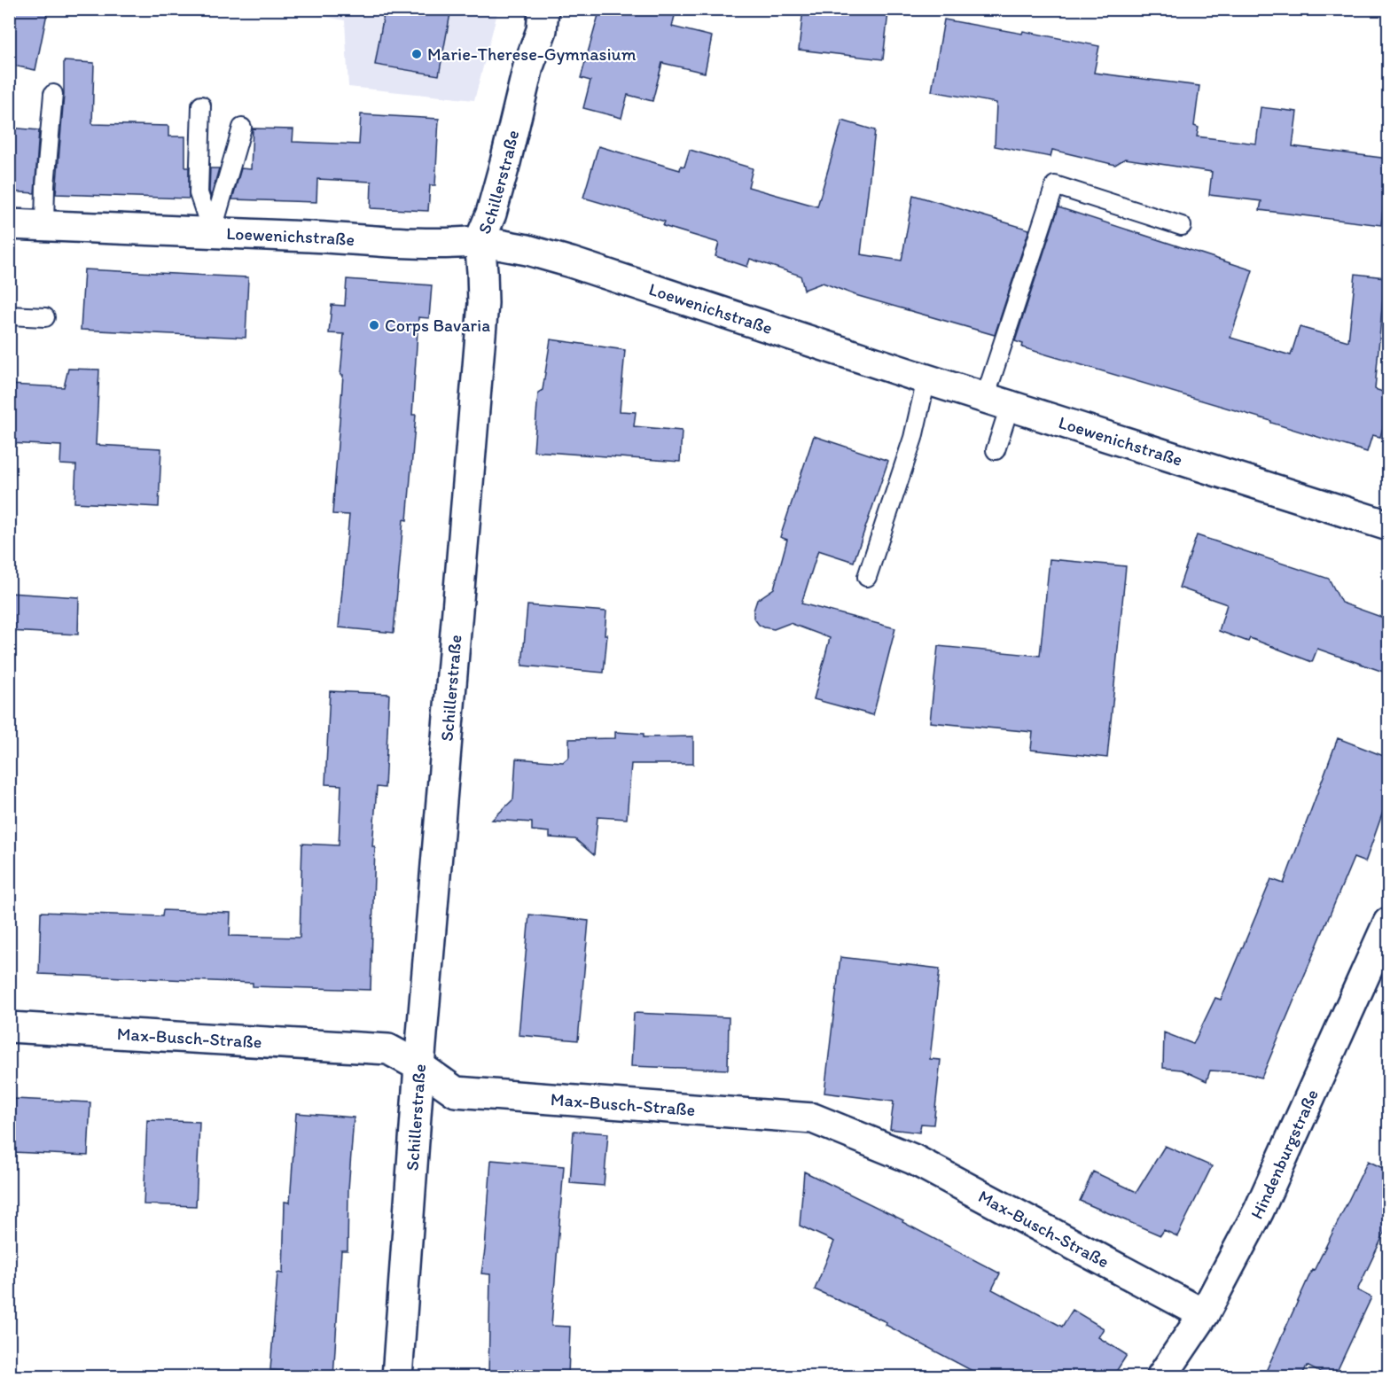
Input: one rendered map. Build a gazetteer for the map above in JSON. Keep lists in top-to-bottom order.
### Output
{
  "streets": {
    "street": [
      "Schillerstraße",
      "Loewenichstraße",
      "Max-Busch-Straße",
      "Hindenburgstraße"
    ]
  },
  "crossings": [
    ["Schillerstraße", "Loewenichstraße"],
    ["Schillerstraße", "Max-Busch-Straße"],
    ["Max-Busch-Straße", "Hindenburgstraße"]
  ],
  "places": ["Marie-Therese-Gymnasium", "Corps Bavaria"]
}
